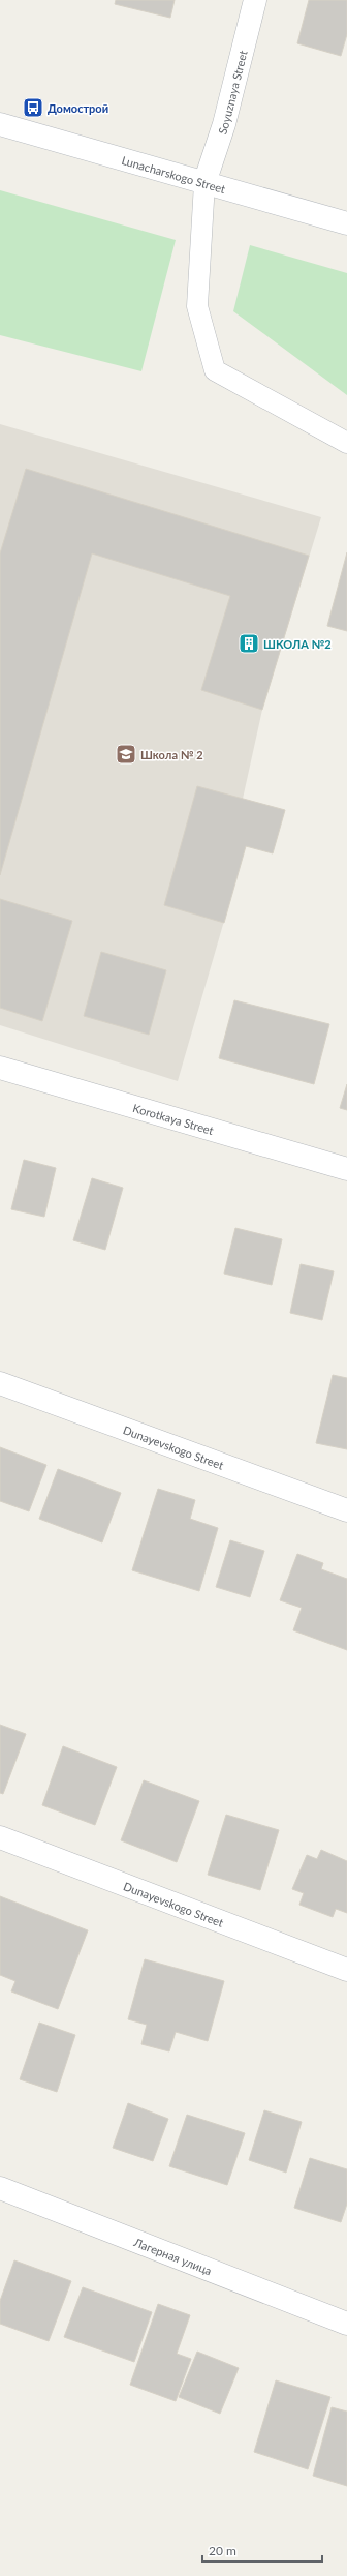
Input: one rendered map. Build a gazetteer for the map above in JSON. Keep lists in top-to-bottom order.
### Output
{
  "streets": {
    "street": [
      "Soyuznaya Street",
      "Lunacharskogo Street",
      "Korotkaya Street",
      "Dunayevskogo Street",
      "Лагерная улица"
    ]
  },
  "crossings": [
    ["Soyuznaya Street", "Lunacharskogo Street"]
  ],
  "places": {
    "bus stop": ["Домострой"],
    "building": ["ШКОЛА №2"],
    "school or university": ["Школа № 2"]
  },
  "scale_bar": "20 m"
}
